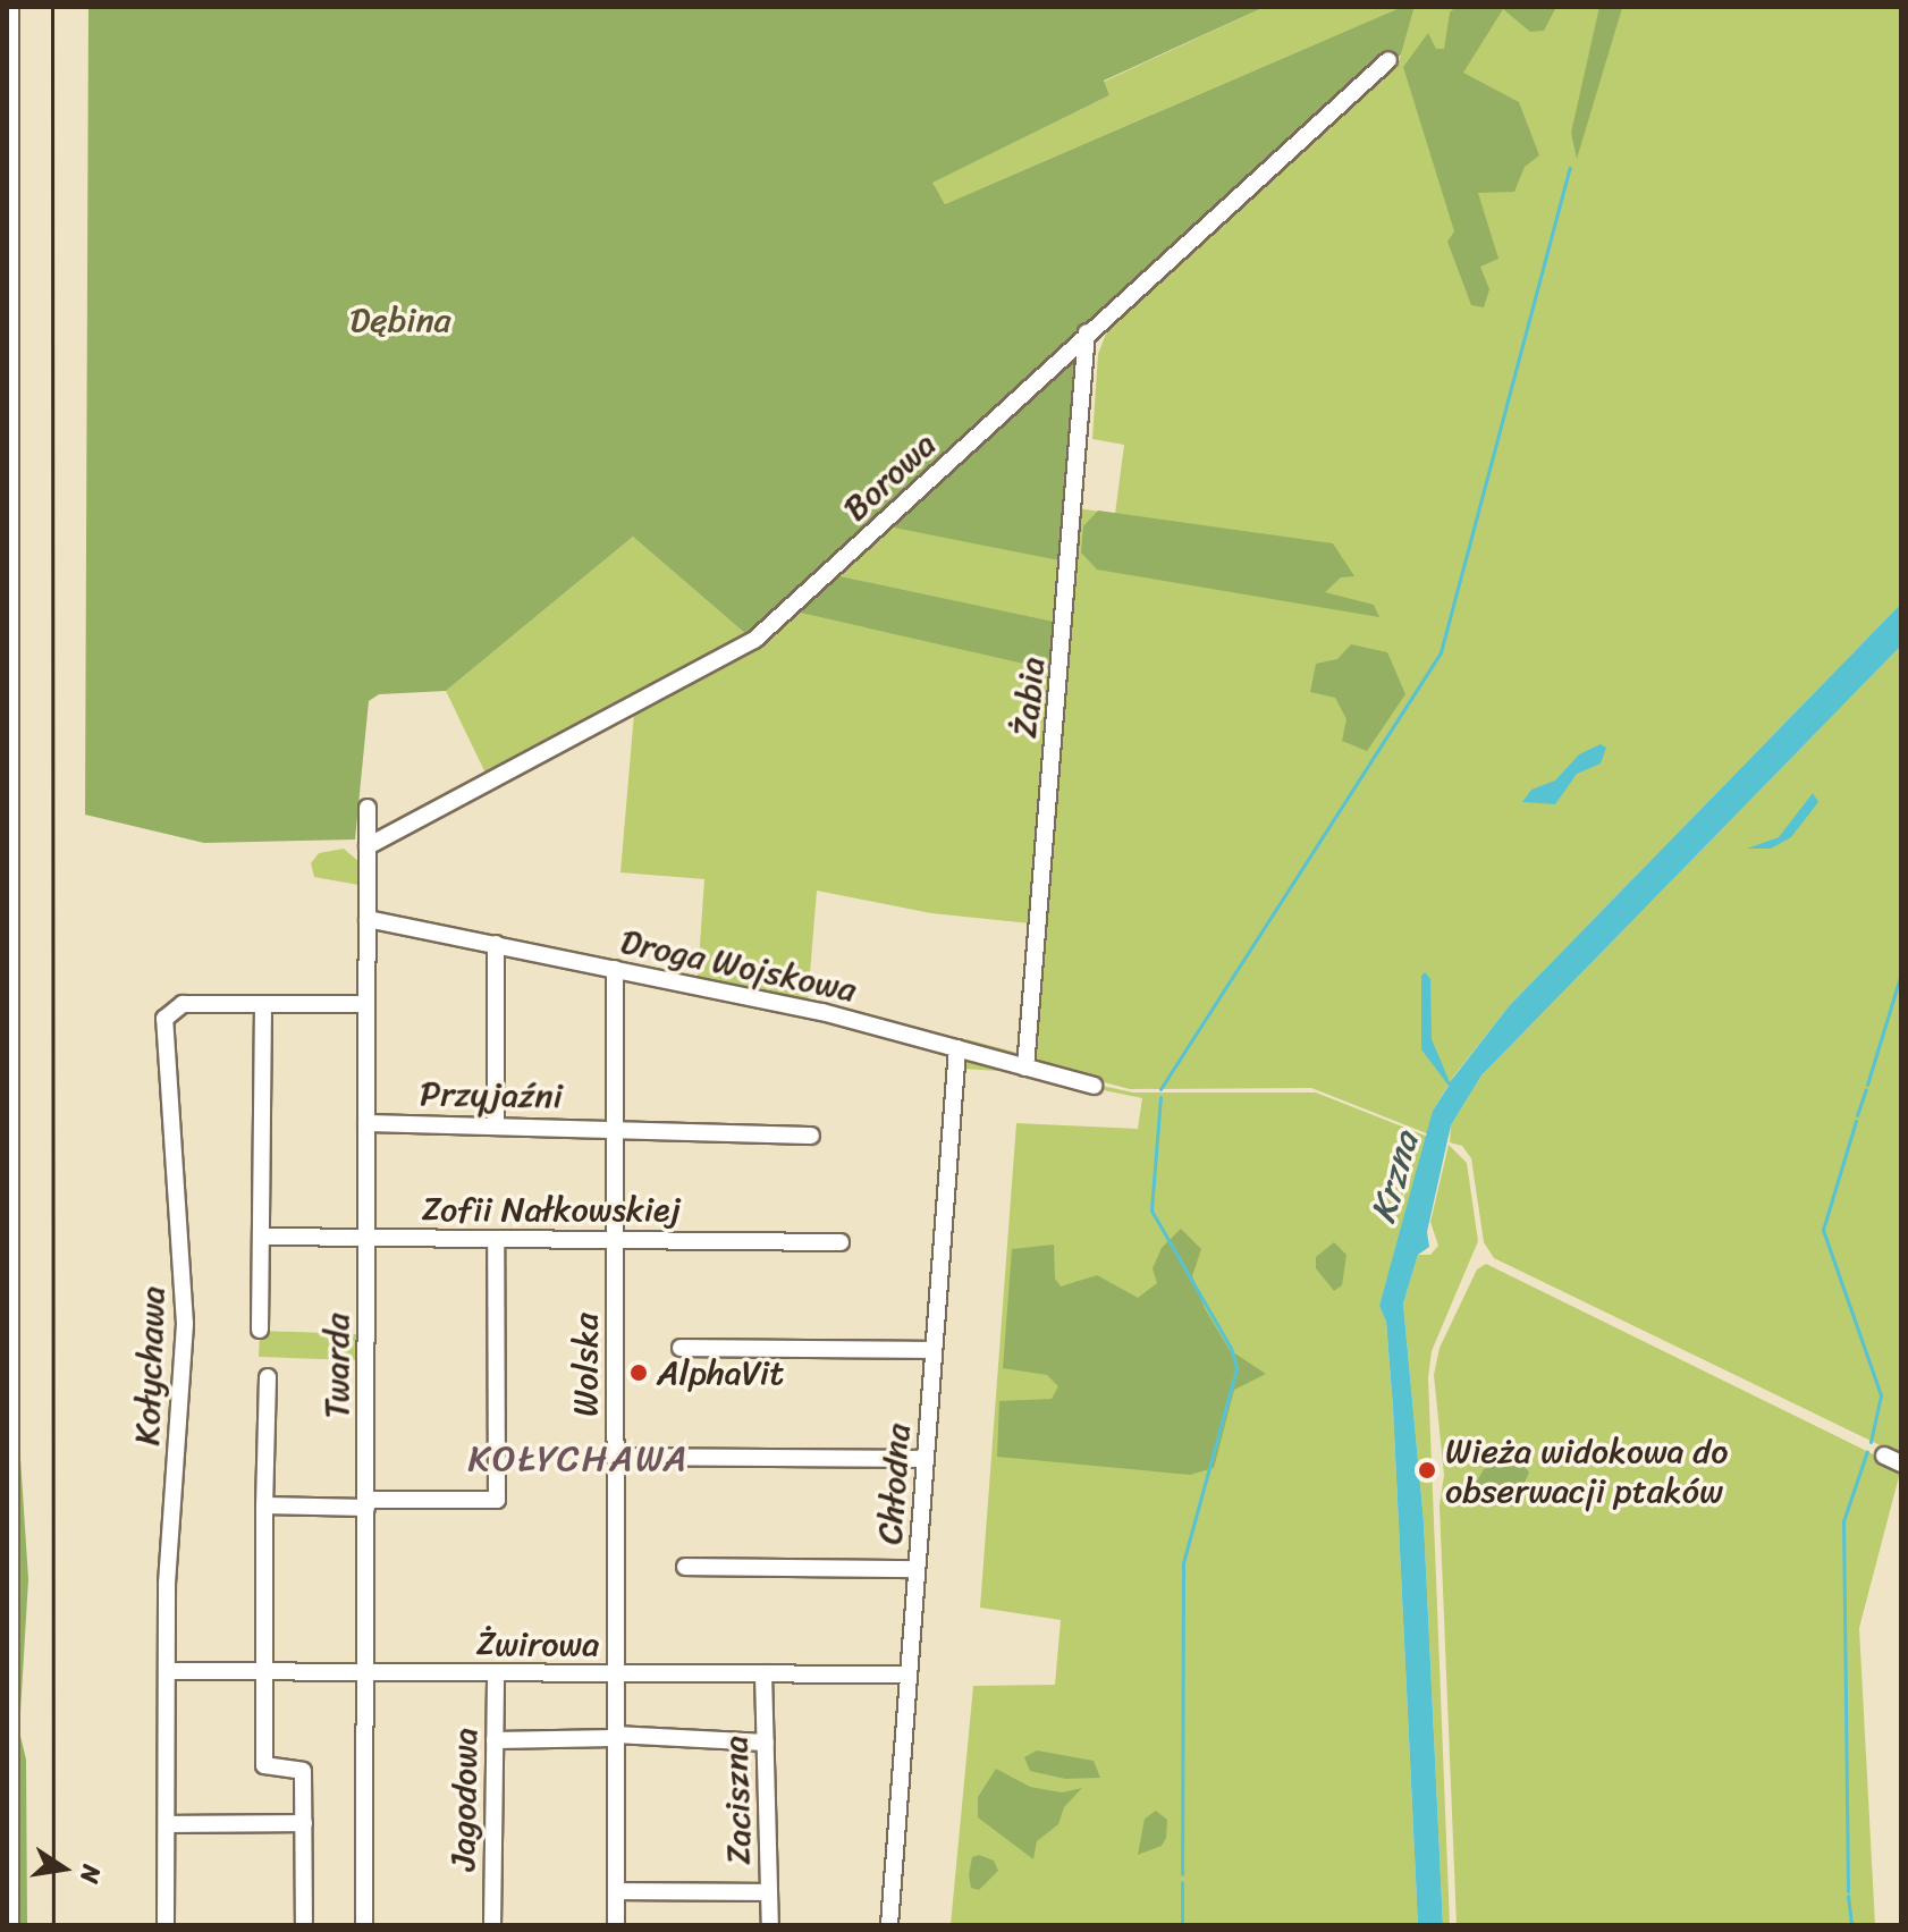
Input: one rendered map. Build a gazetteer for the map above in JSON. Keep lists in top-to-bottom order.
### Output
{
  "streets": {
    "street": [
      "Borowa",
      "Żabia",
      "Droga Wojskowa",
      "Przyjaźni",
      "Zofii Nałkowskiej",
      "Wolska",
      "Kołychawa",
      "Twarda",
      "Chłodna",
      "Żwirowa",
      "Jagodowa",
      "Zaciszna"
    ]
  },
  "crossings": [
    ["Borowa", "Żabia"],
    ["Borowa", "Twarda"],
    ["Żabia", "Droga Wojskowa"],
    ["Droga Wojskowa", "Wolska"],
    ["Droga Wojskowa", "Twarda"],
    ["Droga Wojskowa", "Chłodna"],
    ["Przyjaźni", "Wolska"],
    ["Przyjaźni", "Twarda"],
    ["Zofii Nałkowskiej", "Wolska"],
    ["Zofii Nałkowskiej", "Twarda"],
    ["Wolska", "Żwirowa"],
    ["Kołychawa", "Twarda"],
    ["Kołychawa", "Żwirowa"],
    ["Twarda", "Żwirowa"],
    ["Chłodna", "Żwirowa"],
    ["Żwirowa", "Jagodowa"],
    ["Żwirowa", "Zaciszna"]
  ],
  "districts": ["KOŁYCHAWA"],
  "water": ["Krzna"],
  "parks": ["Dębina"],
  "places": ["AlphaVit", "Wieża widokowa do obserwacji ptaków"],
  "north": "right"
}
